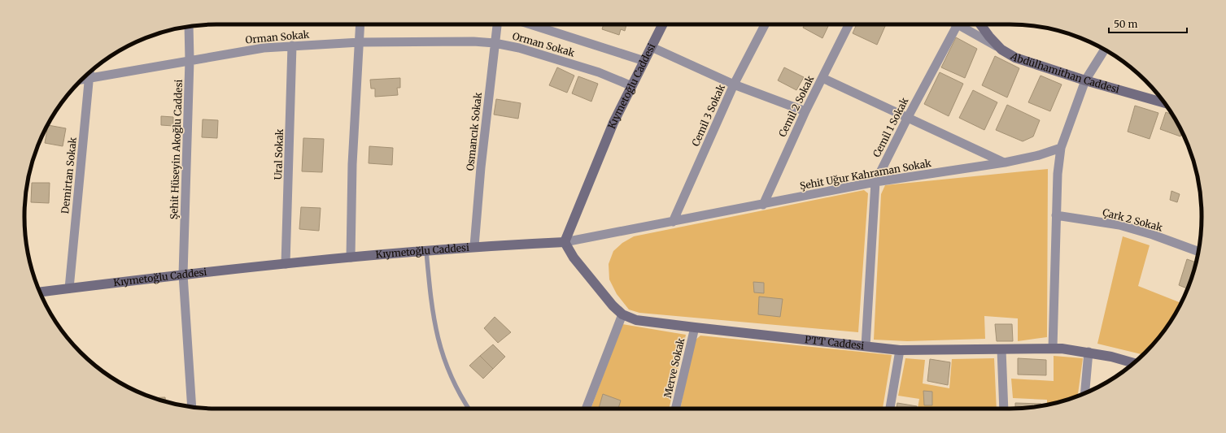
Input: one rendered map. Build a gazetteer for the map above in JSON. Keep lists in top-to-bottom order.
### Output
{
  "streets": {
    "street": [
      "Orman Sokak",
      "Abdülhamithan Caddesi",
      "Kıymetoğlu Caddesi",
      "Cemil 2 Sokak",
      "Cemil 3 Sokak",
      "Cemil 1 Sokak",
      "Osmancık Sokak",
      "Şehit Hüseyin Akoğlu Caddesi",
      "Ural Sokak",
      "Şehit Uğur Kahraman Sokak",
      "Demirtan Sokak",
      "Çark 2 Sokak",
      "PTT Caddesi",
      "Merve Sokak"
    ]
  },
  "crossings": [
    ["Orman Sokak", "Kıymetoğlu Caddesi"],
    ["Orman Sokak", "Osmancık Sokak"],
    ["Orman Sokak", "Şehit Hüseyin Akoğlu Caddesi"],
    ["Orman Sokak", "Ural Sokak"],
    ["Orman Sokak", "Demirtan Sokak"],
    ["Kıymetoğlu Caddesi", "Osmancık Sokak"],
    ["Kıymetoğlu Caddesi", "Şehit Hüseyin Akoğlu Caddesi"],
    ["Kıymetoğlu Caddesi", "Ural Sokak"],
    ["Kıymetoğlu Caddesi", "Şehit Uğur Kahraman Sokak"],
    ["Kıymetoğlu Caddesi", "Demirtan Sokak"],
    ["Kıymetoğlu Caddesi", "PTT Caddesi"],
    ["Cemil 2 Sokak", "Şehit Uğur Kahraman Sokak"],
    ["Cemil 3 Sokak", "Şehit Uğur Kahraman Sokak"],
    ["Cemil 1 Sokak", "Şehit Uğur Kahraman Sokak"],
    ["Cemil 1 Sokak", "PTT Caddesi"],
    ["Şehit Uğur Kahraman Sokak", "PTT Caddesi"],
    ["PTT Caddesi", "Merve Sokak"]
  ],
  "scale_bar": "50 m"
}
